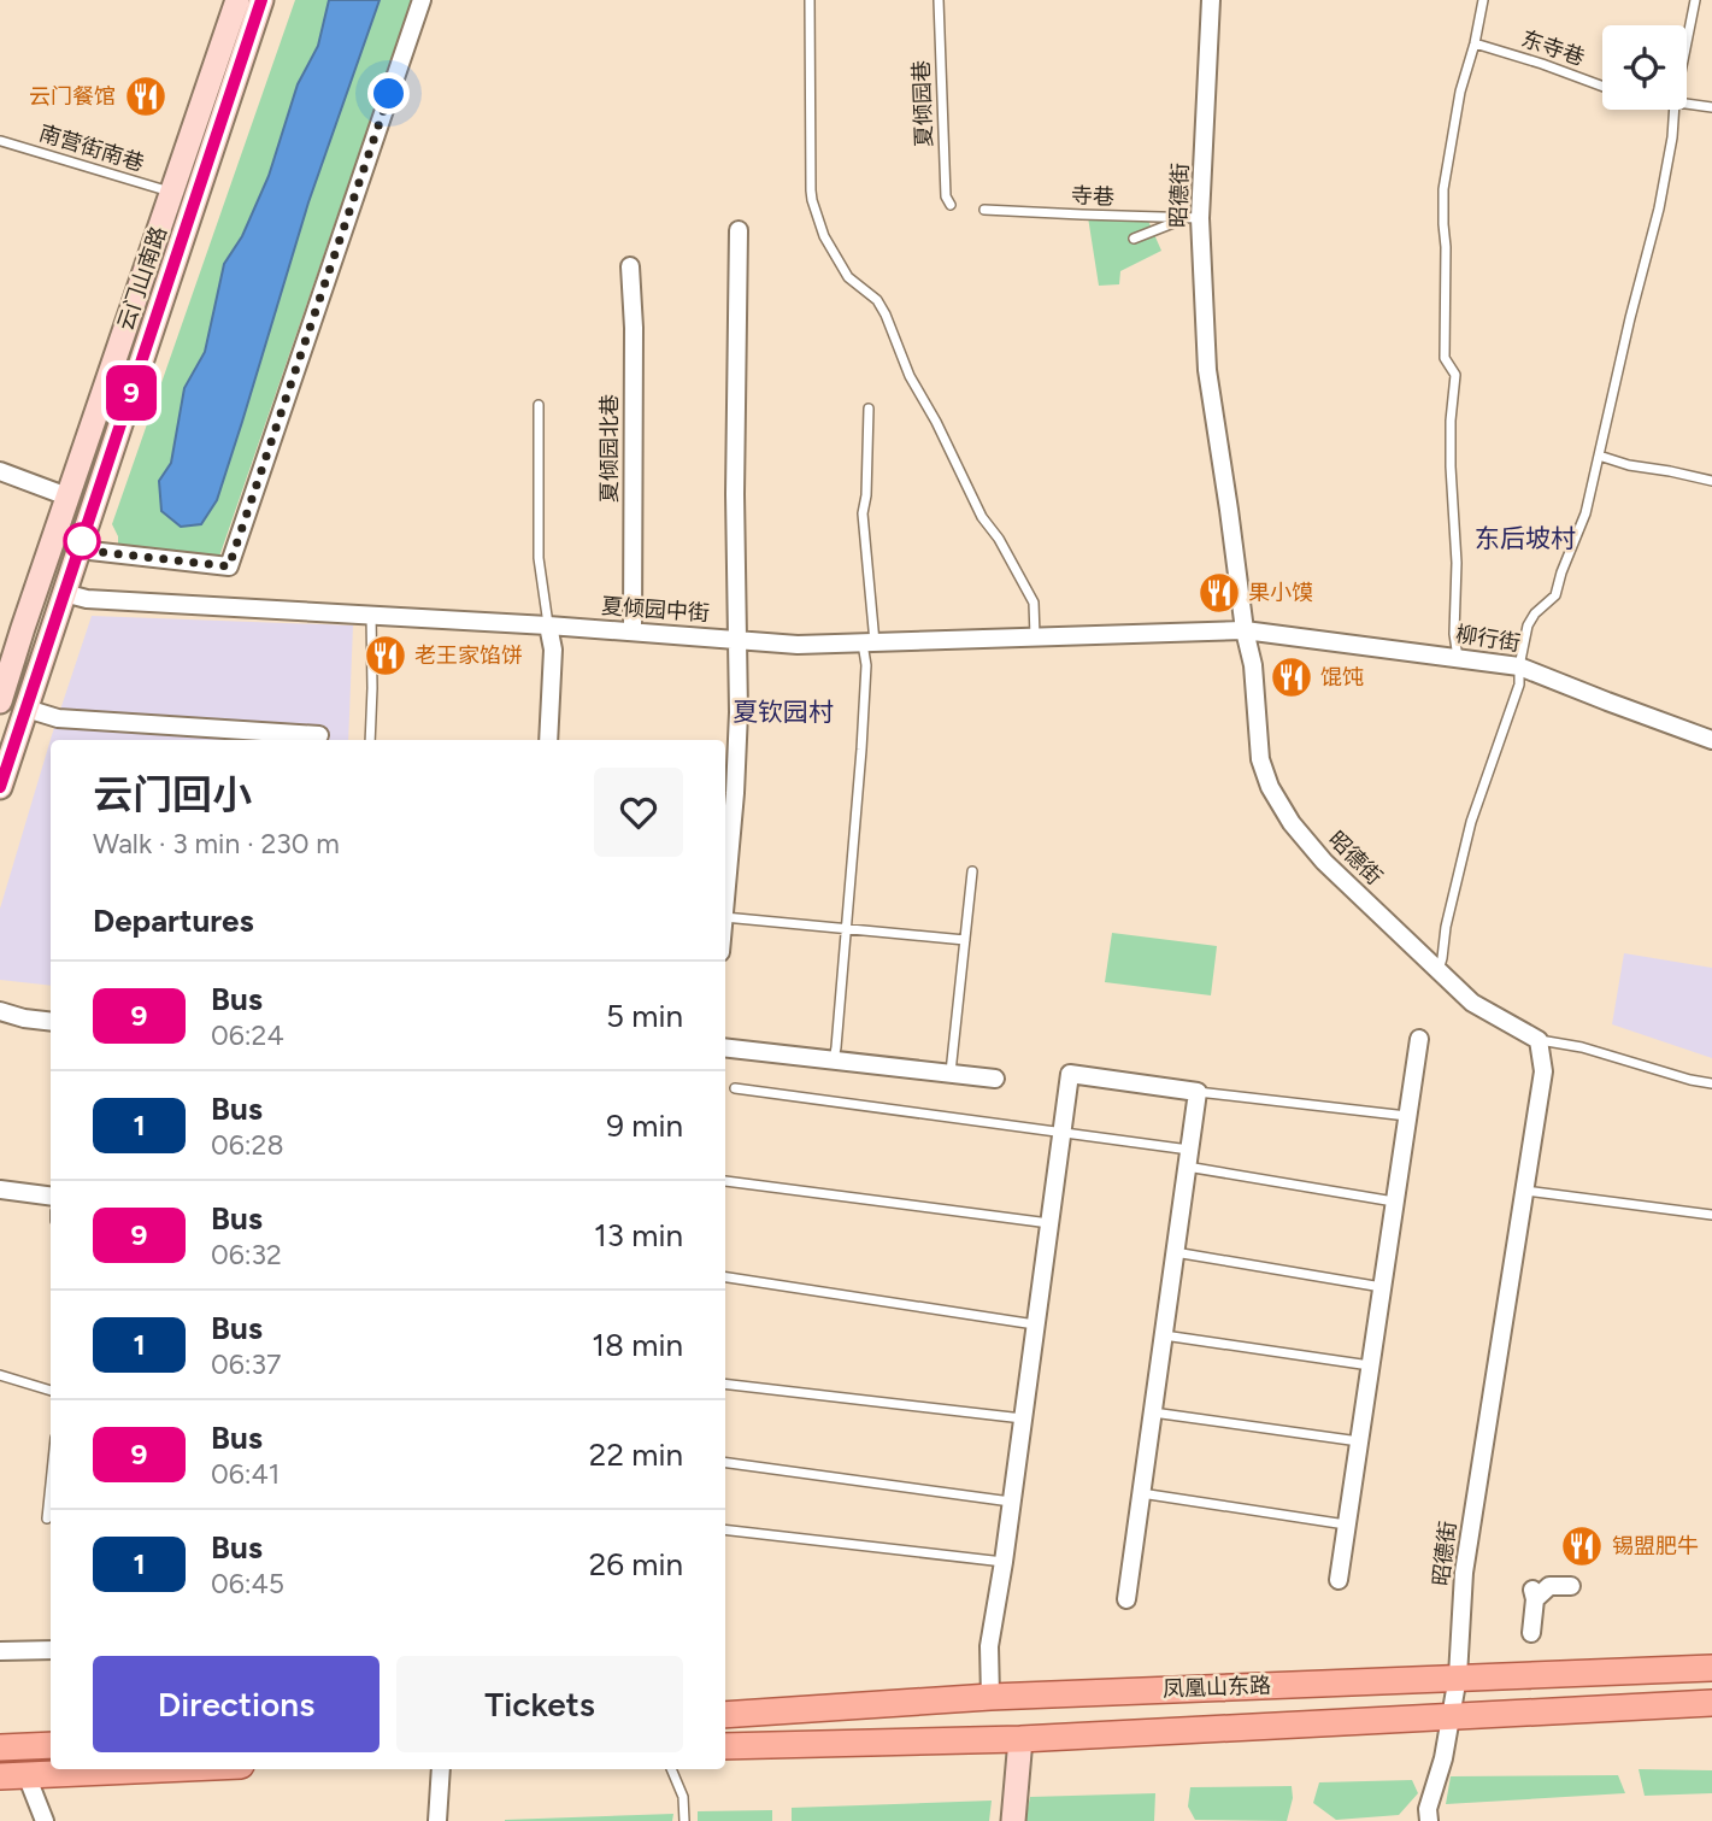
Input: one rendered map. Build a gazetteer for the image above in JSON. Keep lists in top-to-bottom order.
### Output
{
  "streets": {
    "main road": ["云门山南路", "凤凰山东路"],
    "street": [
      "昭德街",
      "夏倾园北巷",
      "夏倾园中街",
      "柳行街"
    ],
    "lane": [
      "东寺巷",
      "夏倾园巷",
      "南营街南巷",
      "寺巷"
    ]
  },
  "crossings": [
    ["南营街南巷", "云门山南路"],
    ["昭德街", "寺巷"],
    ["昭德街", "夏倾园中街"],
    ["昭德街", "柳行街"],
    ["昭德街", "凤凰山东路"],
    ["云门山南路", "夏倾园中街"],
    ["夏倾园北巷", "夏倾园中街"],
    ["夏倾园中街", "柳行街"]
  ],
  "districts": ["东后坡村", "夏钦园村"],
  "places": {
    "restaurant": [
      "云门餐馆",
      "果小馍",
      "老王家馅饼",
      "馄饨",
      "锡盟肥牛"
    ]
  },
  "lines": ["bus line 9"],
  "page": {
    "on_map": "9",
    "heading": [
      ["云门回小", "Walk · 3 min · 230 m"],
      "Departures"
    ],
    "list": [
      {
        "mark": "9",
        "name": "Bus",
        "note": "06:24",
        "value": "5 min"
      },
      {
        "mark": "1",
        "name": "Bus",
        "note": "06:28",
        "value": "9 min"
      },
      {
        "mark": "9",
        "name": "Bus",
        "note": "06:32",
        "value": "13 min"
      },
      {
        "mark": "1",
        "name": "Bus",
        "note": "06:37",
        "value": "18 min"
      },
      {
        "mark": "9",
        "name": "Bus",
        "note": "06:41",
        "value": "22 min"
      },
      {
        "mark": "1",
        "name": "Bus",
        "note": "06:45",
        "value": "26 min"
      }
    ],
    "buttons": ["Directions", "Tickets"]
  }
}
